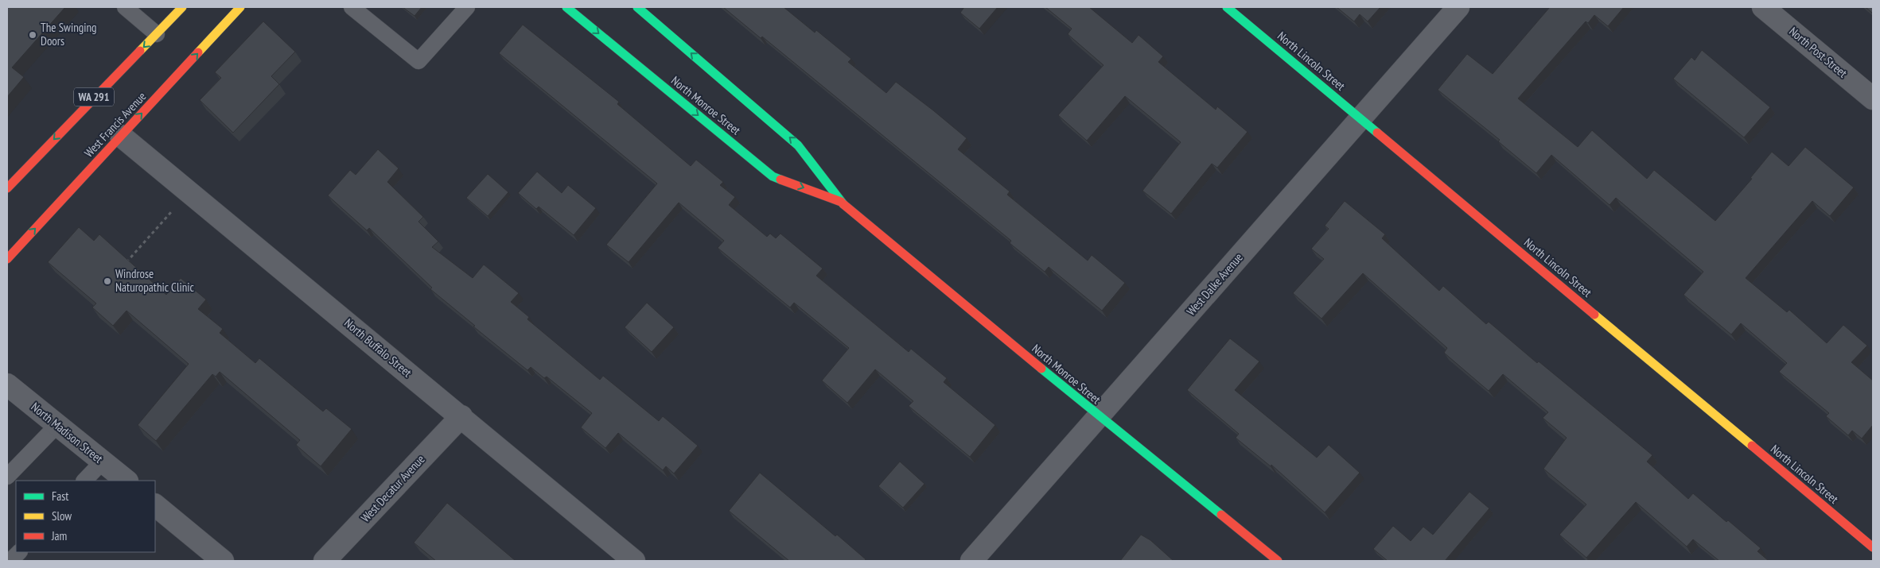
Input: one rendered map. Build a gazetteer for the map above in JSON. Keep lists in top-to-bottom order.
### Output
{
  "streets": {
    "main road": [
      "North Lincoln Street",
      "WA 291",
      "North Monroe Street",
      "West Francis Avenue"
    ],
    "street": [
      "North Post Street",
      "West Dalke Avenue",
      "North Buffalo Street",
      "North Madison Street",
      "West Decatur Avenue"
    ]
  },
  "crossings": [
    ["North Lincoln Street", "West Dalke Avenue"],
    ["North Monroe Street", "West Dalke Avenue"],
    ["West Francis Avenue", "North Buffalo Street"],
    ["North Buffalo Street", "West Decatur Avenue"]
  ],
  "places": ["The Swinging Doors", "Windrose Naturopathic Clinic"],
  "legend": ["Fast", "Slow", "Jam"]
}
